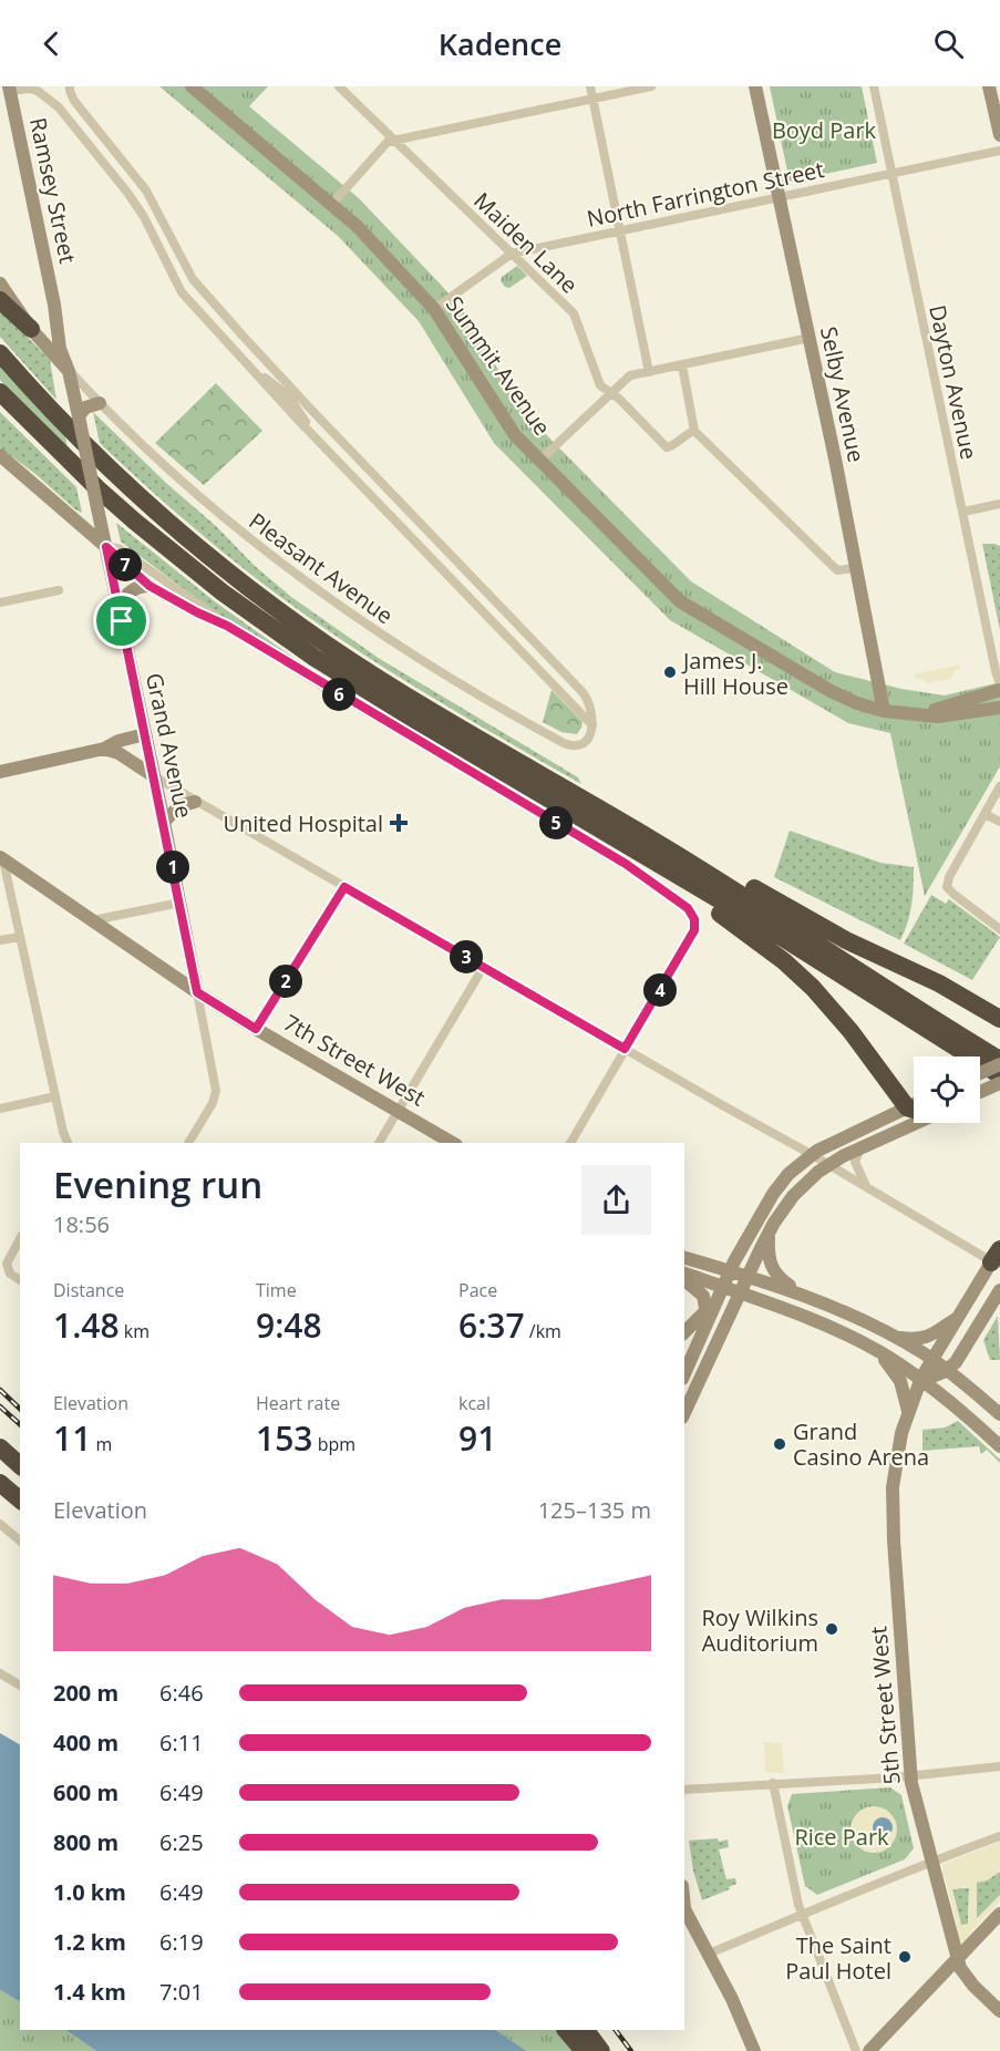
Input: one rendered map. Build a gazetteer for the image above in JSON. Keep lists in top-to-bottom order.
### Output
{
  "streets": {
    "main road": [
      "Ramsey Street",
      "Summit Avenue",
      "Selby Avenue",
      "Grand Avenue",
      "7th Street West",
      "5th Street West"
    ],
    "street": [
      "North Farrington Street",
      "Maiden Lane",
      "Dayton Avenue",
      "Pleasant Avenue"
    ]
  },
  "crossings": [
    ["Ramsey Street", "Pleasant Avenue"],
    ["Ramsey Street", "Grand Avenue"],
    ["North Farrington Street", "Maiden Lane"],
    ["North Farrington Street", "Summit Avenue"],
    ["North Farrington Street", "Dayton Avenue"],
    ["North Farrington Street", "Selby Avenue"],
    ["Summit Avenue", "Selby Avenue"],
    ["Pleasant Avenue", "Grand Avenue"],
    ["Grand Avenue", "7th Street West"]
  ],
  "parks": ["Boyd Park", "Rice Park"],
  "places": {
    "other": [
      "James J. Hill House",
      "Grand Casino Arena",
      "Roy Wilkins Auditorium",
      "The Saint Paul Hotel"
    ],
    "health": ["United Hospital"]
  },
  "page": {
    "header": "Kadence",
    "pins": [
      "7",
      "6",
      "5",
      "1",
      "3",
      "2",
      "4"
    ],
    "heading": ["Evening run", "18:56"],
    "stats": [
      ["Distance", "1.48 km"],
      ["Time", "9:48"],
      ["Pace", "6:37 /km"],
      ["Elevation", "11 m"],
      ["Heart rate", "153 bpm"],
      ["kcal", "91"]
    ],
    "chart": ["Elevation", "125–135 m"],
    "list": [
      {
        "name": "200 m",
        "note": "6:46"
      },
      {
        "name": "400 m",
        "note": "6:11"
      },
      {
        "name": "600 m",
        "note": "6:49"
      },
      {
        "name": "800 m",
        "note": "6:25"
      },
      {
        "name": "1.0 km",
        "note": "6:49"
      },
      {
        "name": "1.2 km",
        "note": "6:19"
      },
      {
        "name": "1.4 km",
        "note": "7:01"
      }
    ]
  }
}
